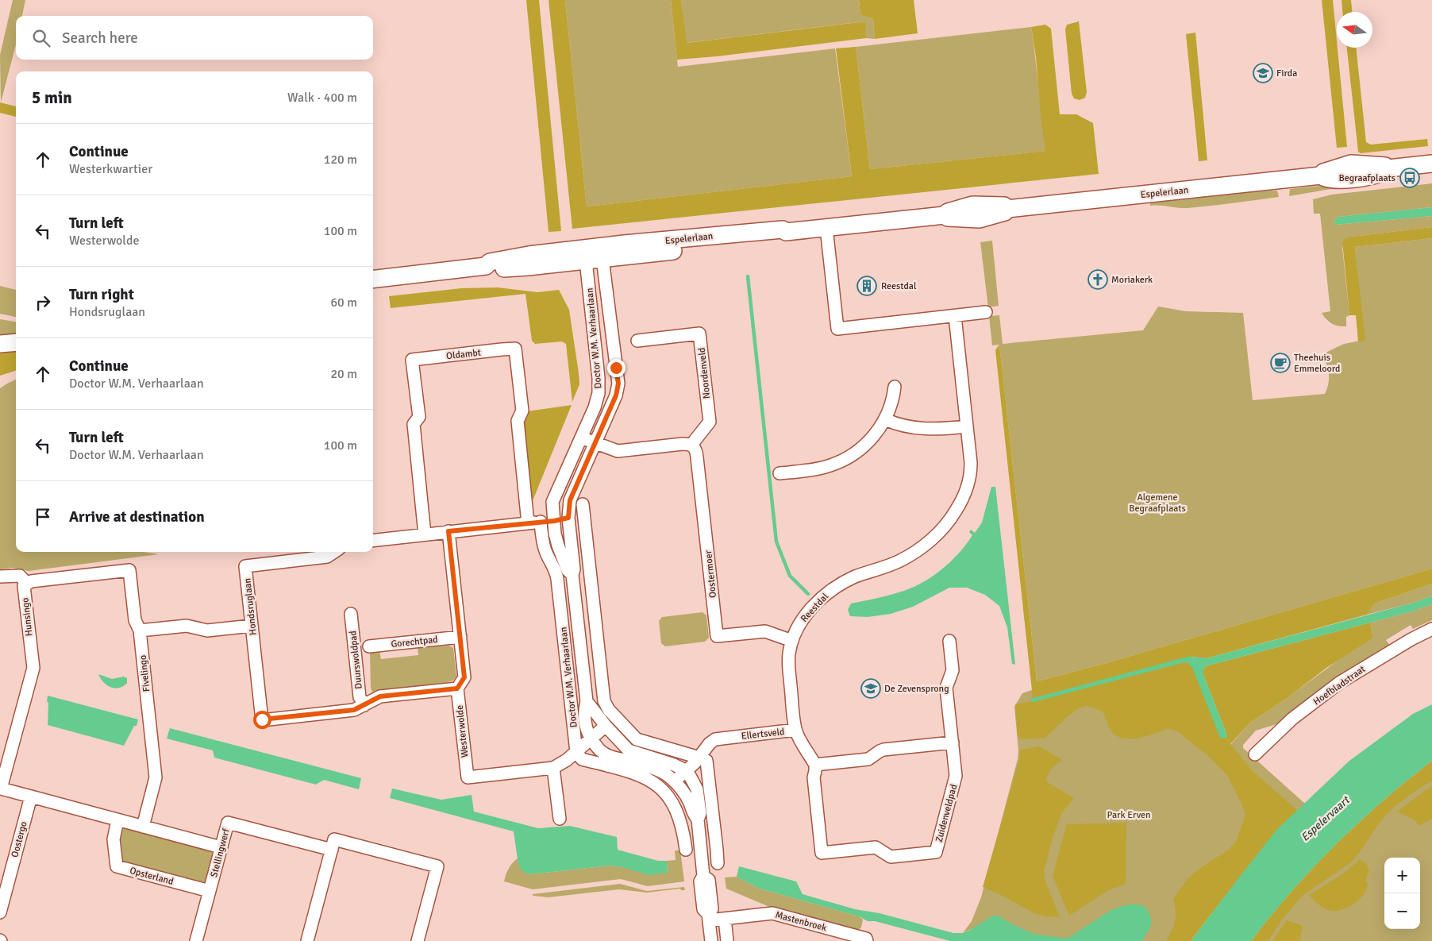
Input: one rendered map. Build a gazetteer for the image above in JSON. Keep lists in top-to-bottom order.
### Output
{
  "streets": {
    "main road": ["Espelerlaan"],
    "street": [
      "Doctor W.M. Verhaarlaan",
      "Oldambt",
      "Noordenveld",
      "Oostermoer",
      "Hondsruglaan",
      "Reestdal",
      "Hunsingo",
      "Gorechtpad",
      "Duurswoldpad",
      "Fivelingo",
      "Hoefbladstraat",
      "Westerwolde",
      "Ellertsveld",
      "Zuidenveldpad",
      "Oostergo",
      "Stellingwerf",
      "Opsterland",
      "Mastenbroek"
    ]
  },
  "crossings": [
    ["Espelerlaan", "Doctor W.M. Verhaarlaan"],
    ["Doctor W.M. Verhaarlaan", "Westerwolde"],
    ["Doctor W.M. Verhaarlaan", "Mastenbroek"],
    ["Noordenveld", "Oostermoer"],
    ["Oostermoer", "Reestdal"],
    ["Hondsruglaan", "Duurswoldpad"],
    ["Hunsingo", "Fivelingo"],
    ["Gorechtpad", "Westerwolde"],
    ["Ellertsveld", "Zuidenveldpad"],
    ["Stellingwerf", "Opsterland"]
  ],
  "water": ["Espelervaart"],
  "parks": ["Algemene Begraafplaats", "Park Erven"],
  "places": {
    "school or university": ["Firda", "De Zevensprong"],
    "bus stop": ["Begraafplaats"],
    "church": ["Moriakerk"],
    "building": ["Reestdal"],
    "cafe": ["Theehuis Emmeloord"]
  },
  "north": "left",
  "page": {
    "search": "Search here",
    "heading": ["5 min", "Walk · 400 m"],
    "list": [
      ["Continue", "Westerkwartier", "120 m"],
      ["Turn left", "Westerwolde", "100 m"],
      ["Turn right", "Hondsruglaan", "60 m"],
      ["Continue", "Doctor W.M. Verhaarlaan", "20 m"],
      ["Turn left", "Doctor W.M. Verhaarlaan", "100 m"],
      "Arrive at destination"
    ],
    "map_buttons": ["+", "−"]
  }
}
